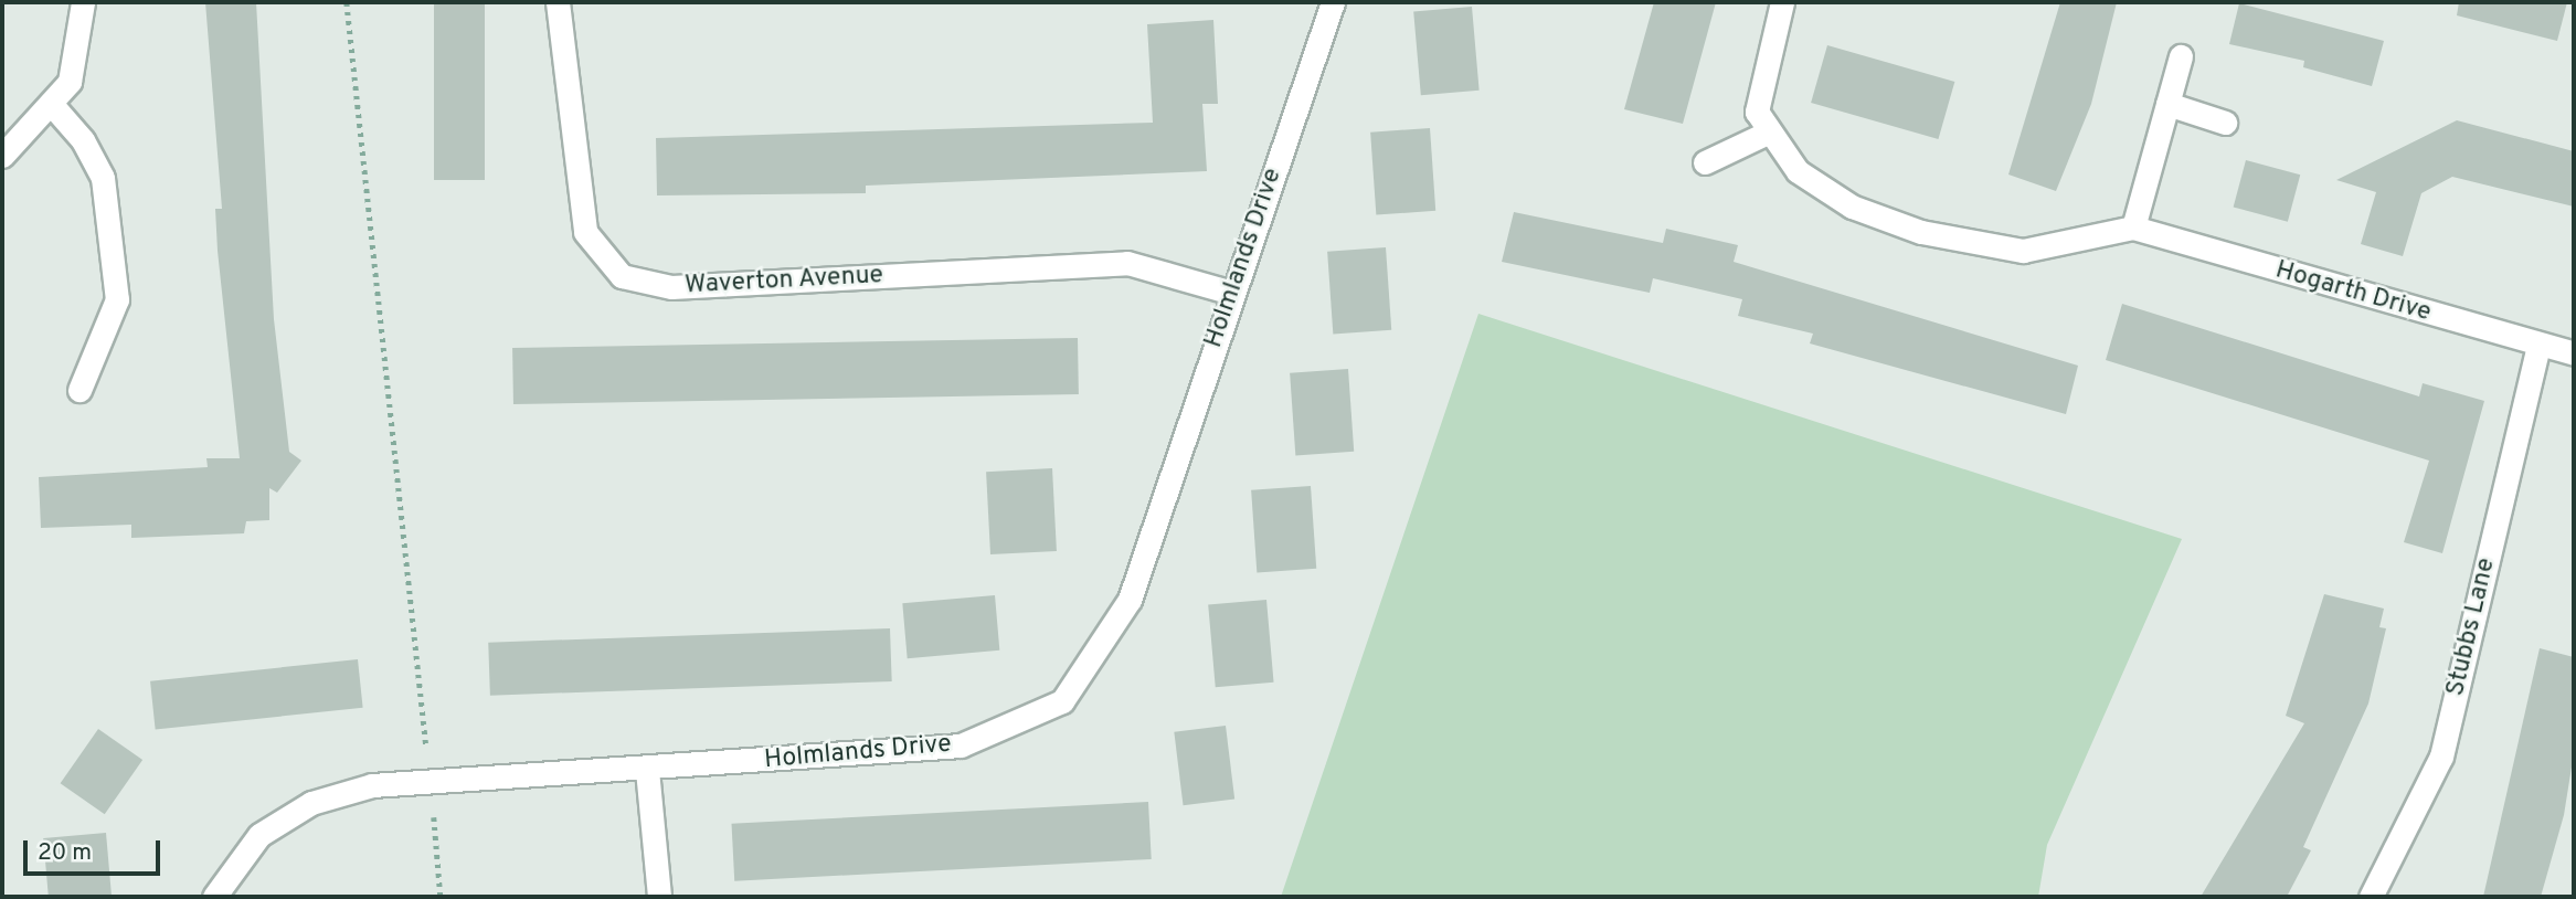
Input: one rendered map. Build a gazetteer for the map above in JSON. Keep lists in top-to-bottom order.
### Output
{
  "streets": {
    "street": [
      "Holmlands Drive",
      "Waverton Avenue",
      "Hogarth Drive",
      "Stubbs Lane"
    ]
  },
  "crossings": [
    ["Holmlands Drive", "Waverton Avenue"],
    ["Hogarth Drive", "Stubbs Lane"]
  ],
  "scale_bar": "20 m"
}
